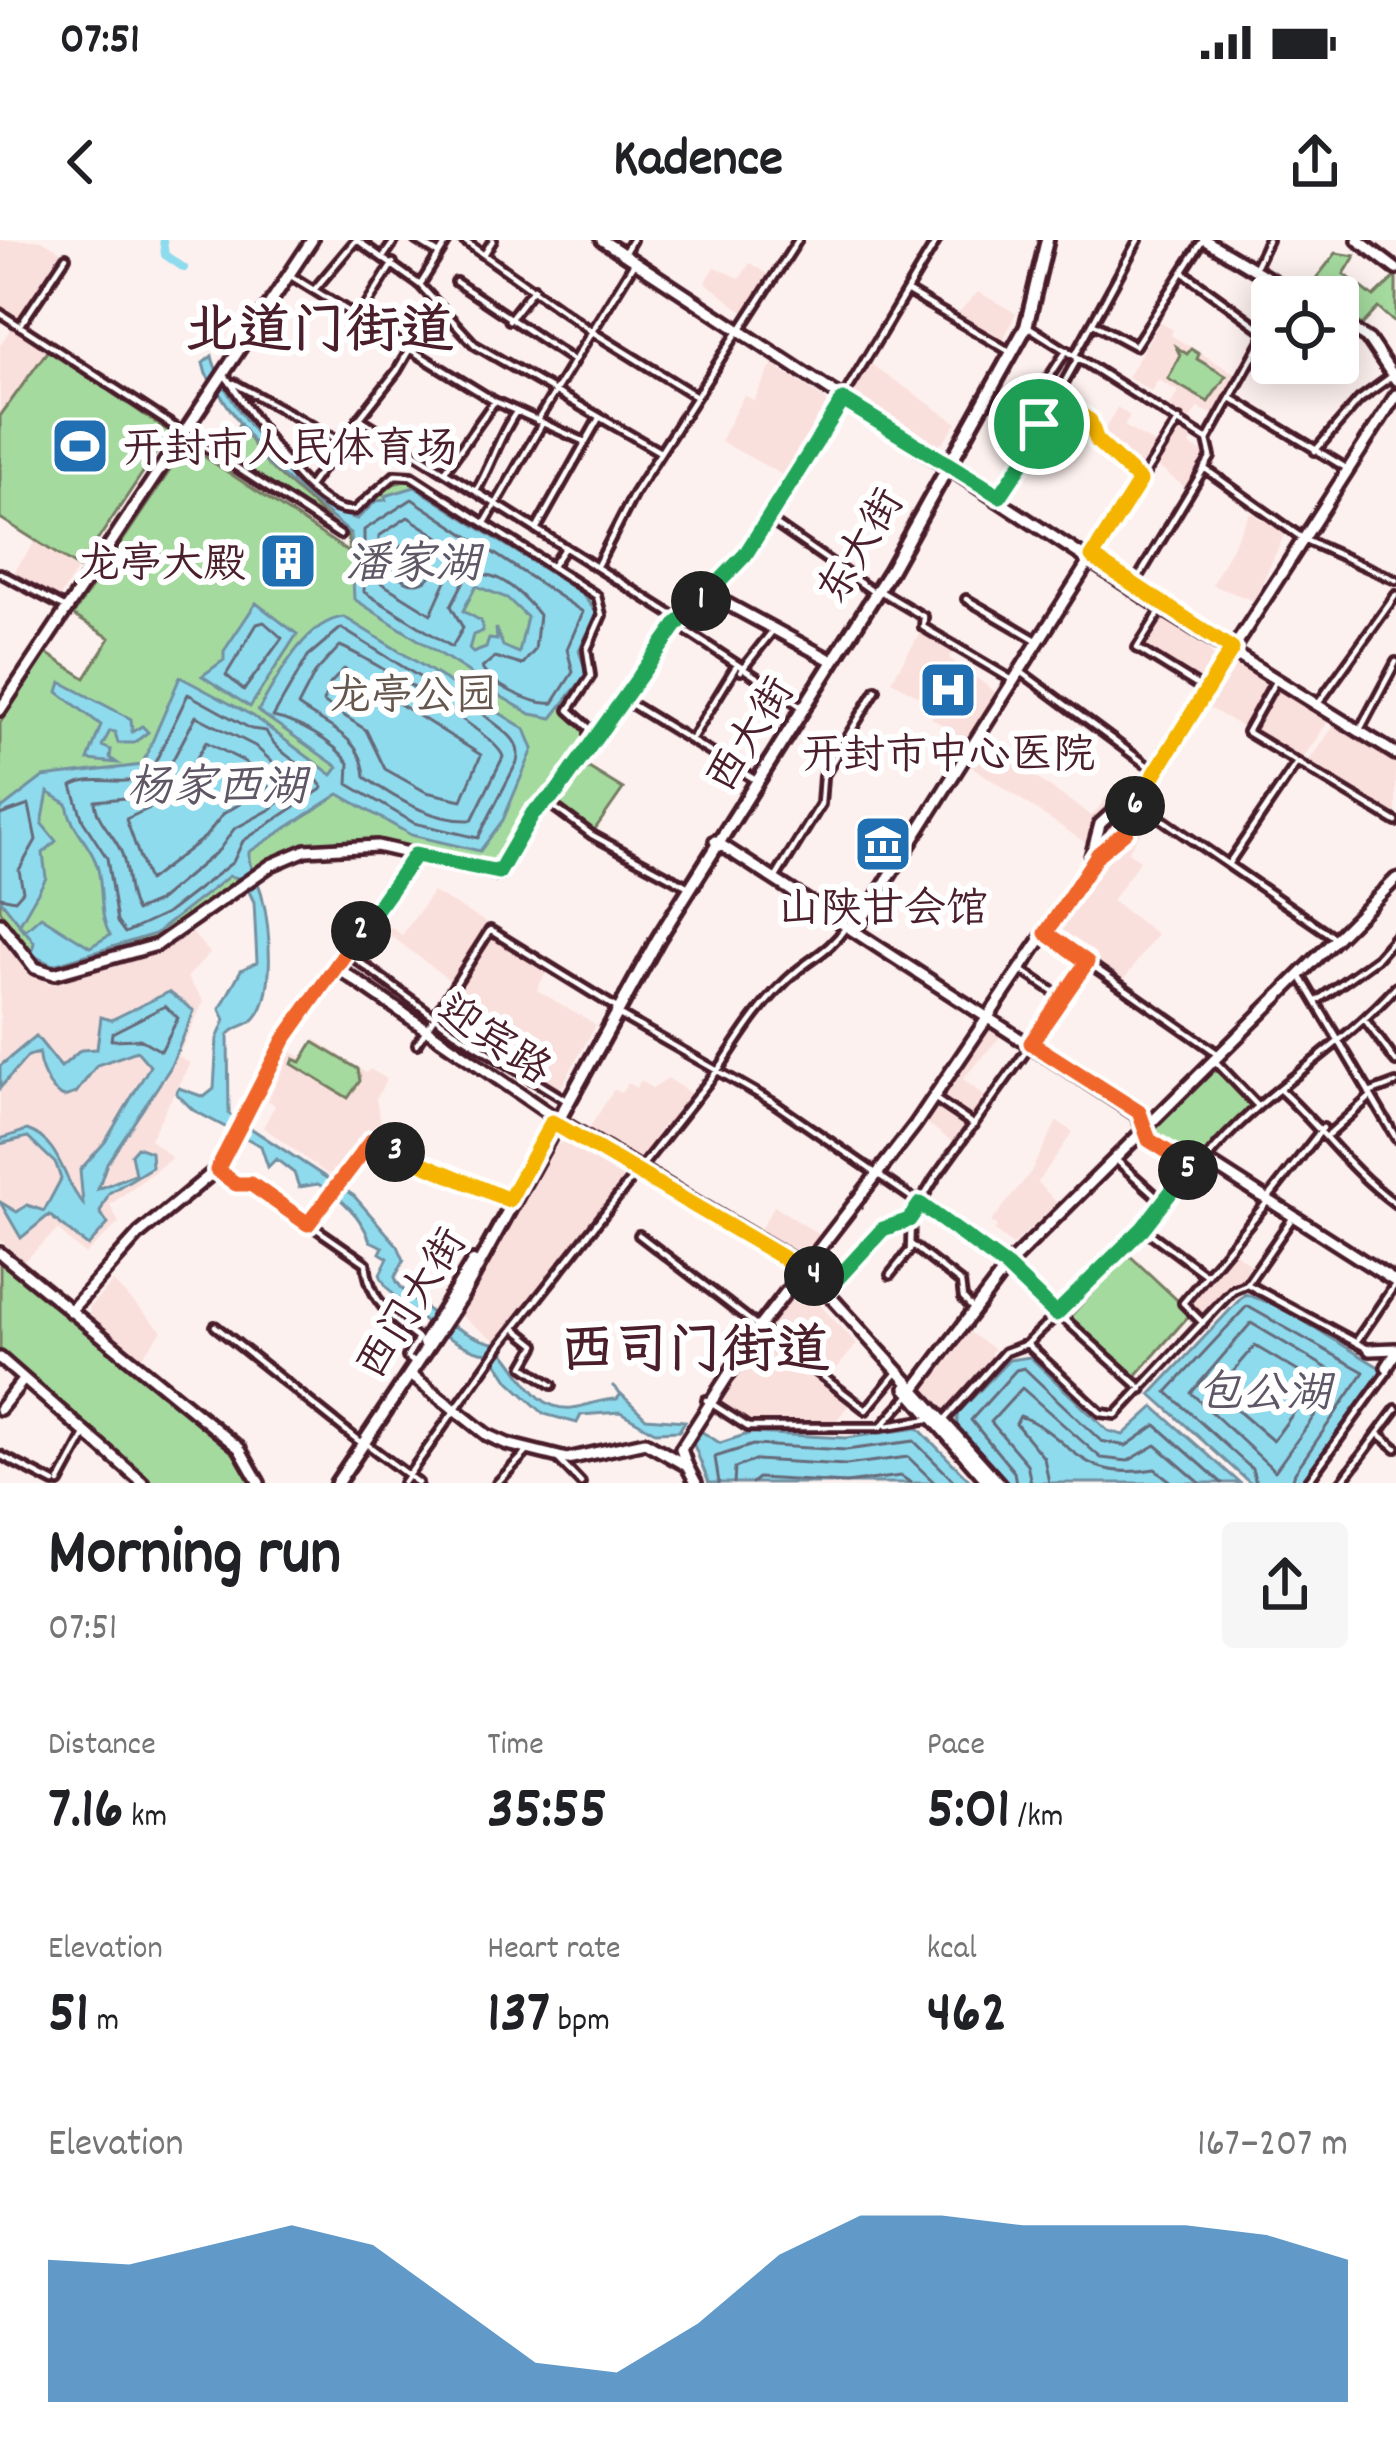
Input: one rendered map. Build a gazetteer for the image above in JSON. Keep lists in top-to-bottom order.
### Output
{
  "streets": {
    "main road": ["东大街", "西大街", "西门大街"],
    "street": ["迎宾路"]
  },
  "crossings": [
    ["东大街", "西大街"],
    ["西大街", "西门大街"],
    ["迎宾路", "西门大街"]
  ],
  "districts": ["北道门街道", "西司门街道"],
  "water": ["潘家湖", "杨家西湖", "包公湖"],
  "parks": ["龙亭公园"],
  "places": {
    "sports": ["开封市人民体育场"],
    "building": ["龙亭大殿"],
    "hospital": ["开封市中心医院"],
    "museum": ["山陕甘会馆"]
  },
  "page": {
    "status": "07:51",
    "header": "Kadence",
    "pins": [
      "1",
      "6",
      "2",
      "3",
      "5",
      "4"
    ],
    "heading": ["Morning run", "07:51"],
    "stats": [
      ["Distance", "7.16 km"],
      ["Time", "35:55"],
      ["Pace", "5:01 /km"],
      ["Elevation", "51 m"],
      ["Heart rate", "137 bpm"],
      ["kcal", "462"]
    ],
    "chart": ["Elevation", "167–207 m"]
  }
}
